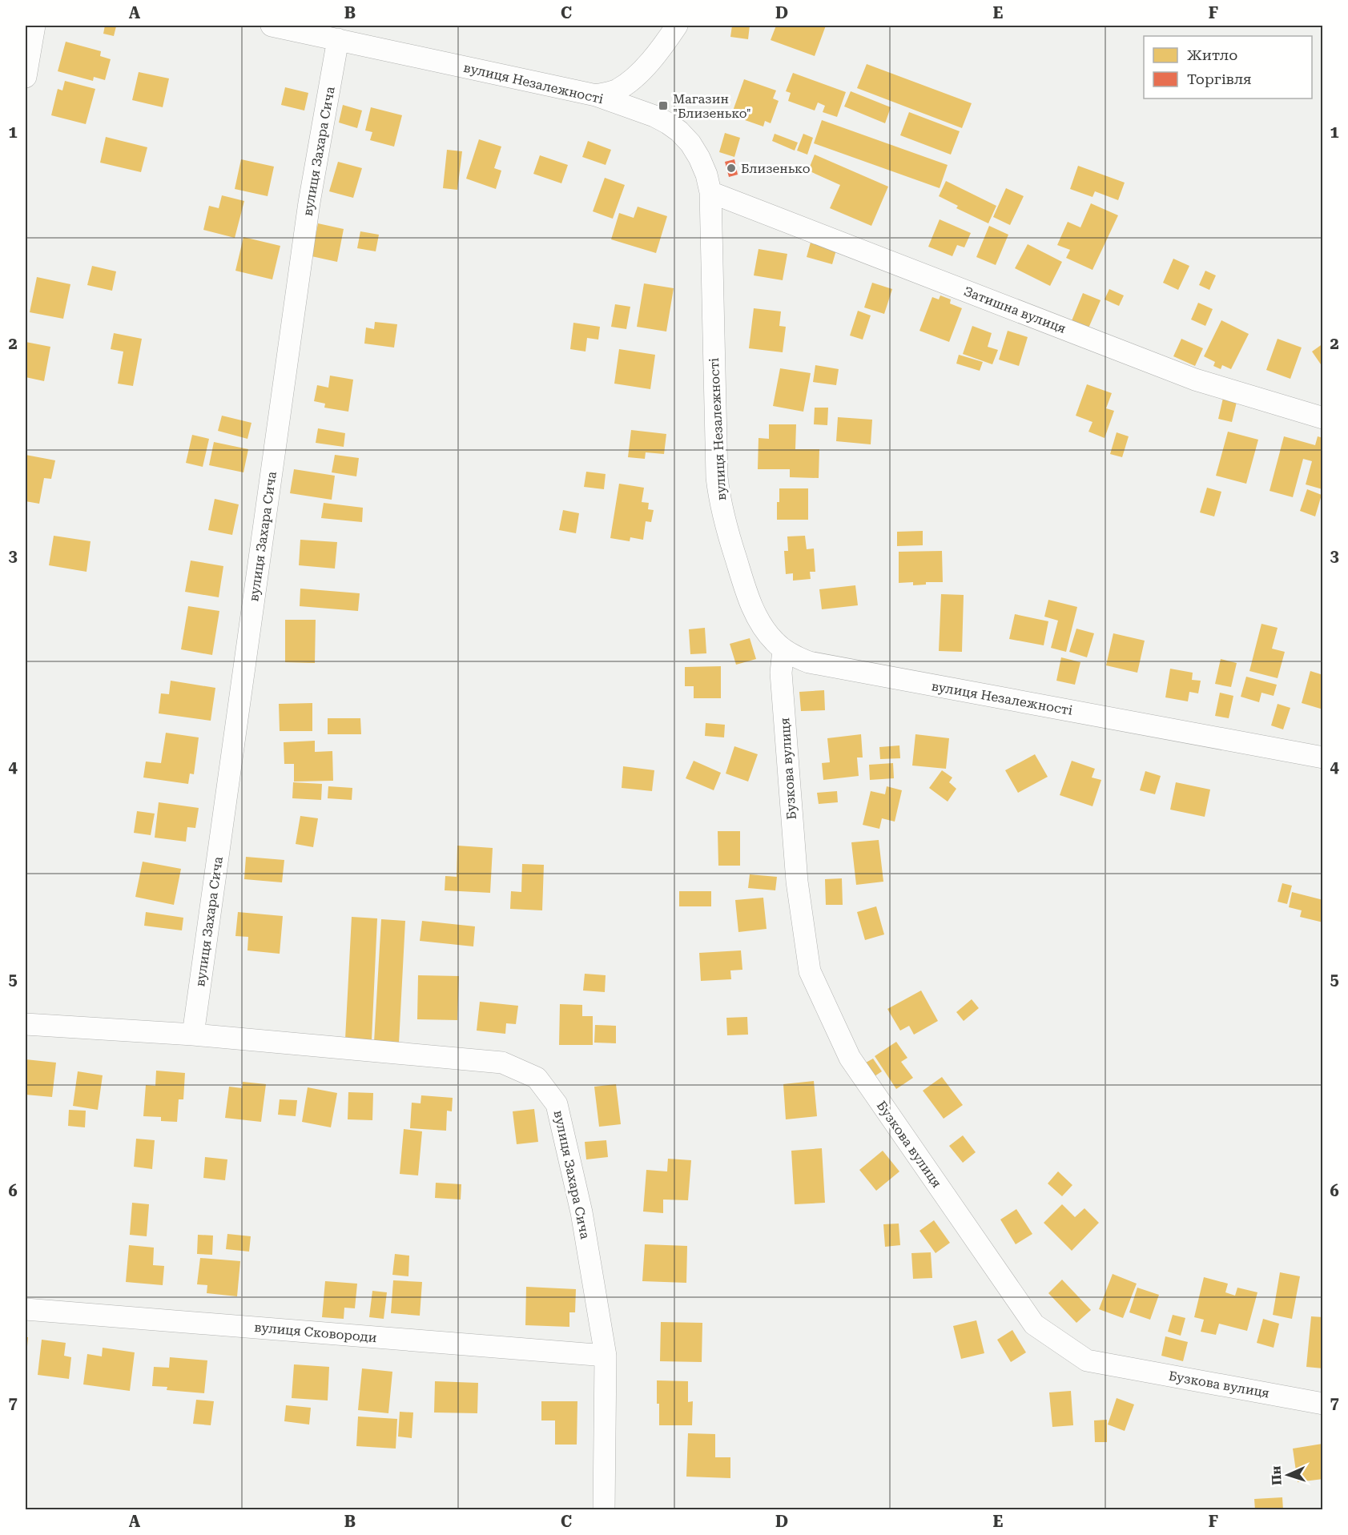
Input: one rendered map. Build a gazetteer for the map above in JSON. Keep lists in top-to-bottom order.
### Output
{
  "streets": {
    "street": [
      "вулиця Незалежності",
      "вулиця Захара Сича",
      "Затишна вулиця",
      "Бузкова вулиця",
      "вулиця Сковороди"
    ]
  },
  "crossings": [
    ["вулиця Незалежності", "вулиця Захара Сича"],
    ["вулиця Незалежності", "Затишна вулиця"],
    ["вулиця Незалежності", "Бузкова вулиця"],
    ["вулиця Захара Сича", "вулиця Сковороди"]
  ],
  "places": {
    "transit": ["Магазин \"Близенько\""],
    "other": ["Близенько"]
  },
  "legend": ["Житло", "Торгівля"],
  "north": "left",
  "grid": {
    "columns": [
      "A",
      "B",
      "C",
      "D",
      "E",
      "F"
    ],
    "rows": [
      "1",
      "2",
      "3",
      "4",
      "5",
      "6",
      "7"
    ]
  }
}
